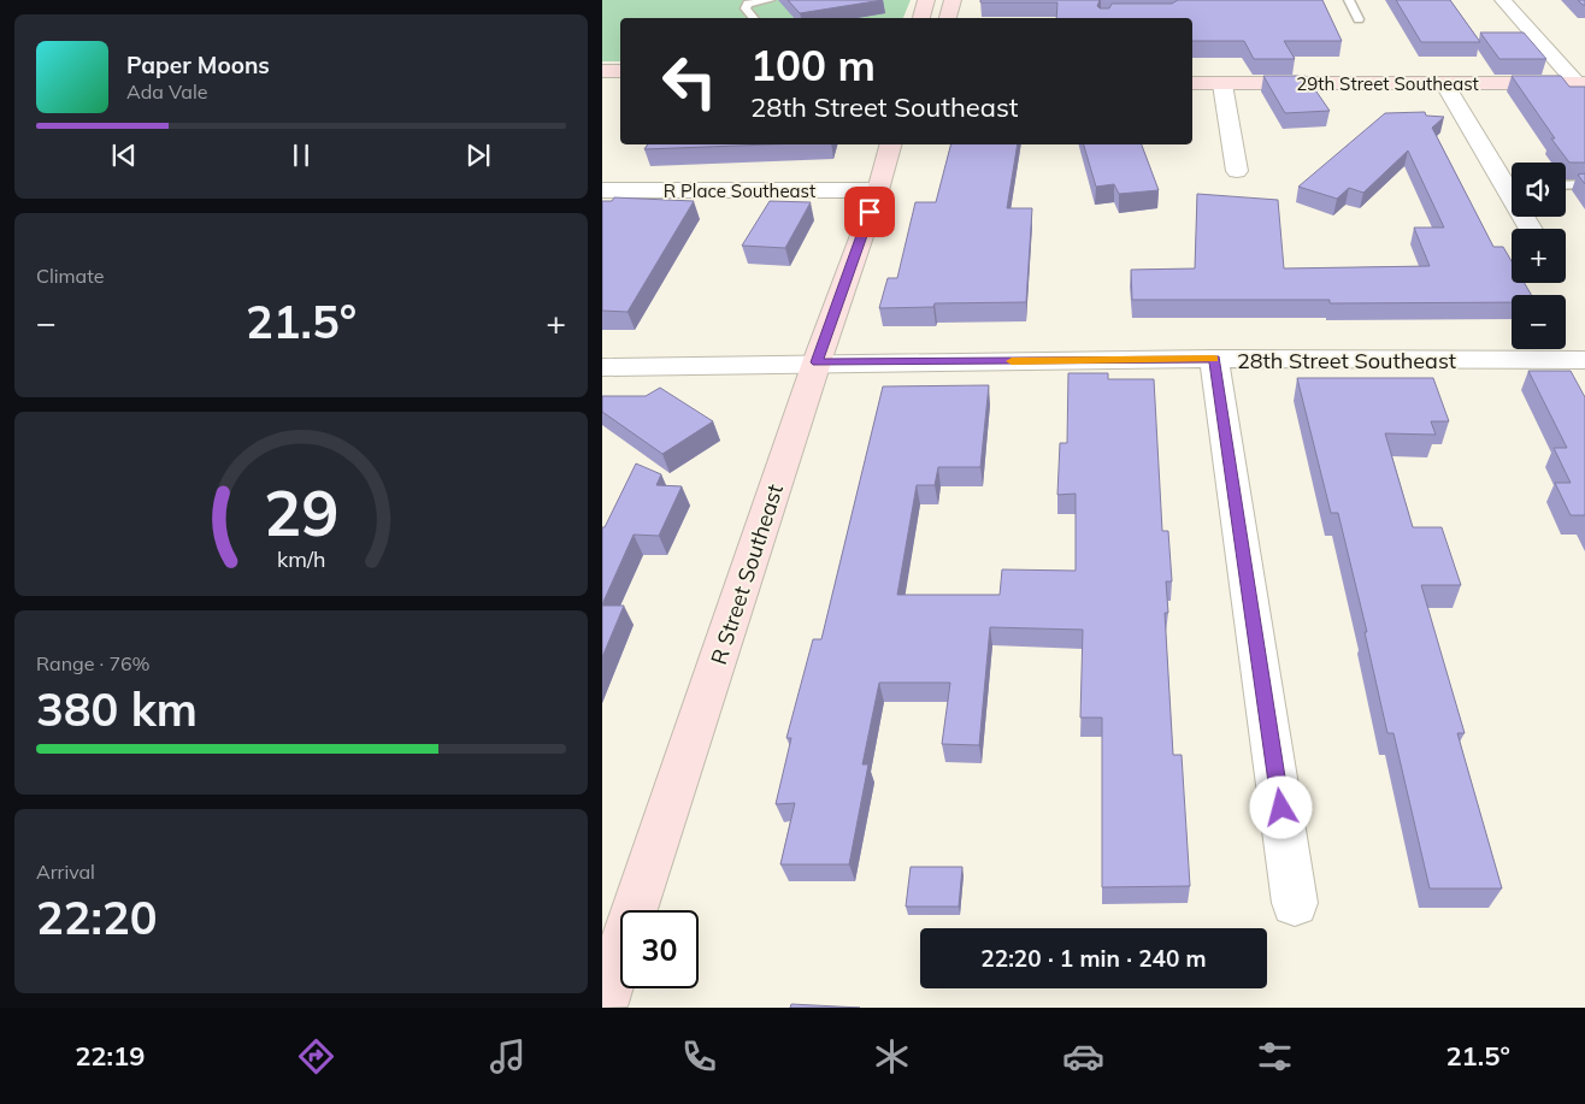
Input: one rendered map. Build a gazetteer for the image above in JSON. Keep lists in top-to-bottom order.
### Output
{
  "streets": {
    "street": [
      "29th Street Southeast",
      "R Place Southeast",
      "28th Street Southeast",
      "R Street Southeast"
    ]
  },
  "crossings": [
    ["R Place Southeast", "R Street Southeast"],
    ["28th Street Southeast", "R Street Southeast"]
  ],
  "page": {
    "turn": ["100 m", "28th Street Southeast"],
    "song": ["Paper Moons", "Ada Vale"],
    "map_buttons": ["+", "−"],
    "tile": [
      "Climate",
      ["Range · 76%", "380 km"],
      ["Arrival", "22:20"]
    ],
    "heat": ["−", "21.5°", "+"],
    "limit": "30",
    "trip": "22:20 · 1 min · 240 m",
    "tabs": ["22:19", "21.5°"],
    "gauge": ["29", "km/h"]
  }
}
